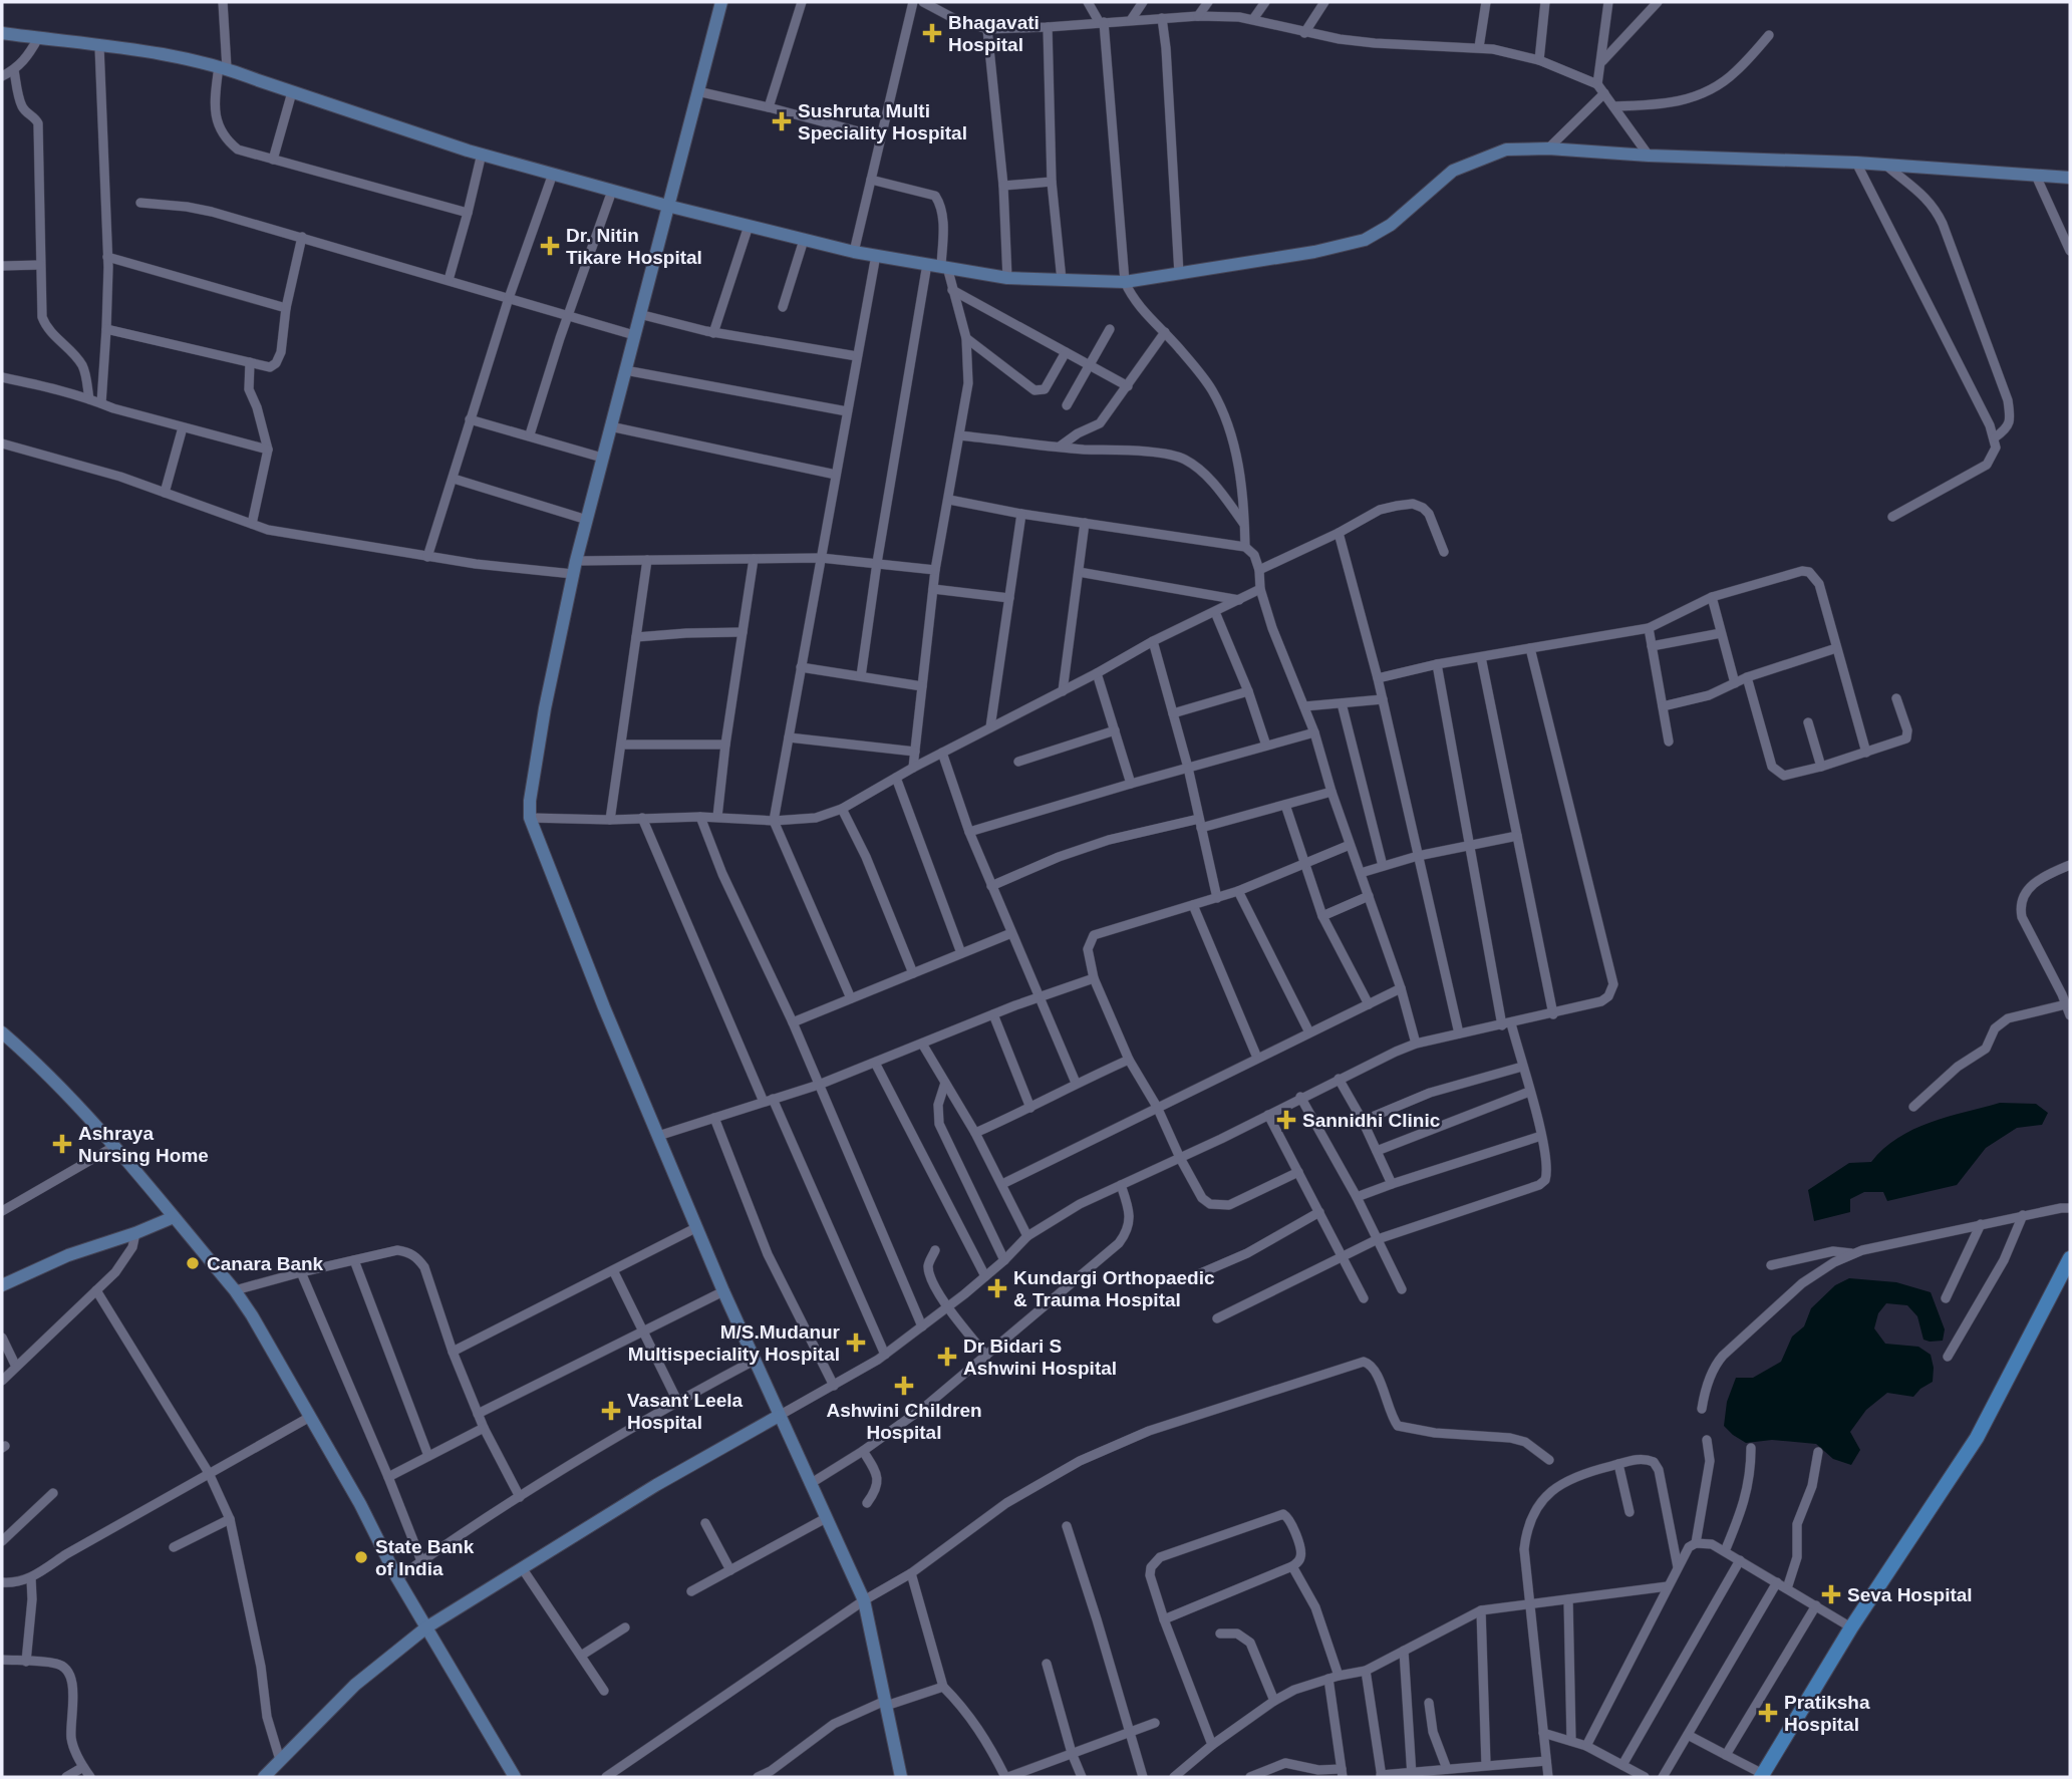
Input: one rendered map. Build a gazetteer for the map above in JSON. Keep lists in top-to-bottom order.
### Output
{
  "places": {
    "health": [
      "Bhagavati Hospital",
      "Sushruta Multi Speciality Hospital",
      "Dr. Nitin Tikare Hospital",
      "Sannidhi Clinic",
      "Ashraya Nursing Home",
      "Kundargi Orthopaedic & Trauma Hospital",
      "M/S.Mudanur Multispeciality Hospital",
      "Dr Bidari S Ashwini Hospital",
      "Ashwini Children Hospital",
      "Vasant Leela Hospital",
      "Seva Hospital",
      "Pratiksha Hospital"
    ],
    "other": ["Canara Bank", "State Bank of India"]
  }
}
